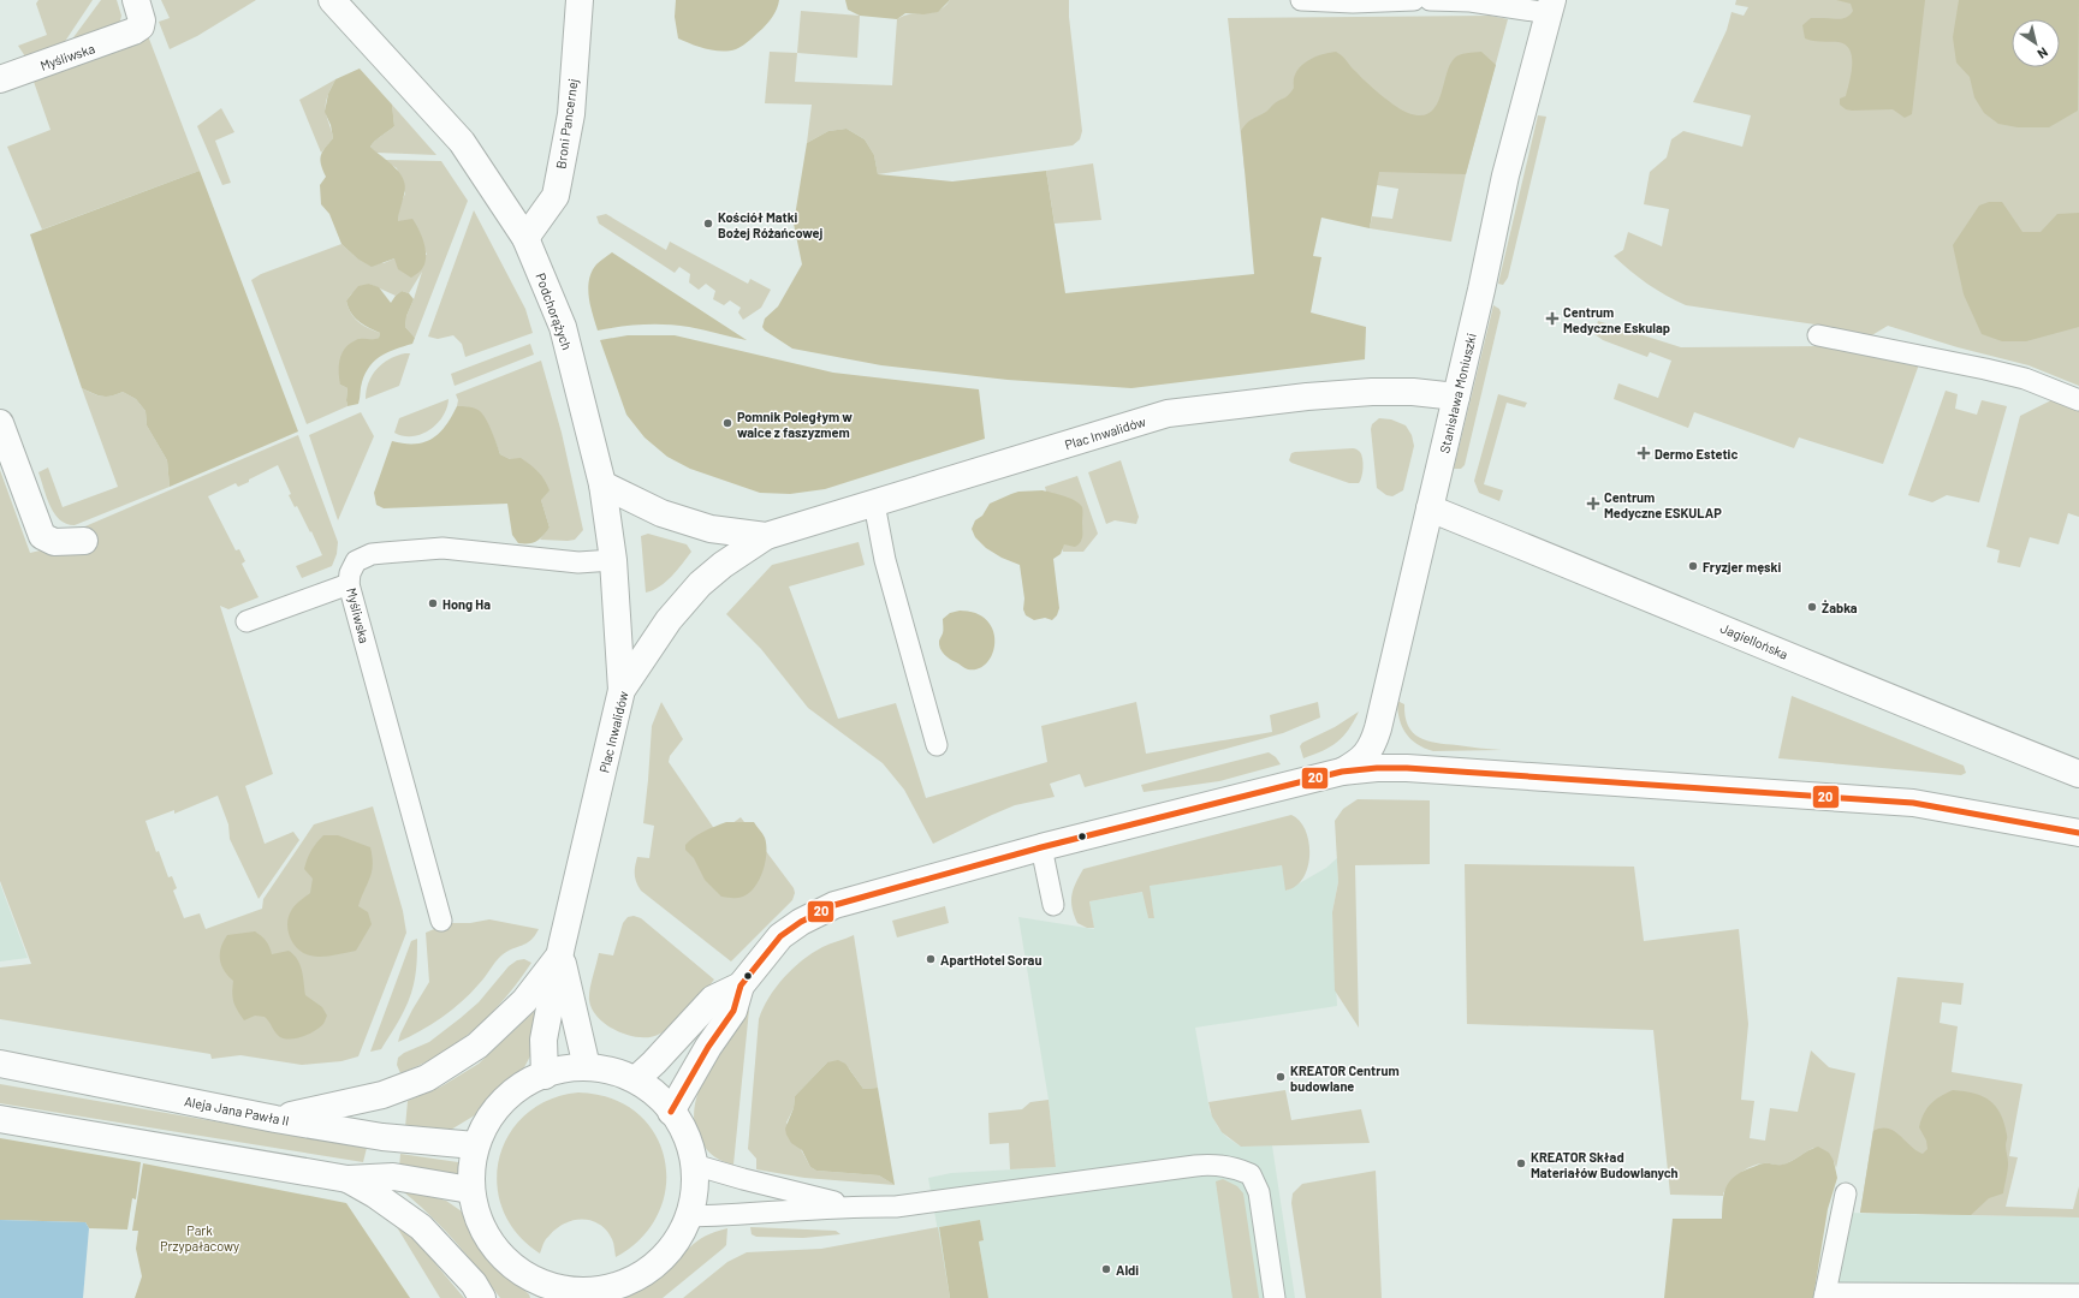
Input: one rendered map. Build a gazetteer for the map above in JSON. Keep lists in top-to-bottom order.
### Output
{
  "streets": {
    "street": [
      "Myśliwska",
      "Broni Pancernej",
      "Podchorążych",
      "Stanisława Moniuszki",
      "Plac Inwalidów",
      "Jagiellońska",
      "Aleja Jana Pawła II"
    ]
  },
  "crossings": [
    ["Myśliwska", "Podchorążych"],
    ["Broni Pancernej", "Podchorążych"],
    ["Podchorążych", "Plac Inwalidów"],
    ["Stanisława Moniuszki", "Plac Inwalidów"],
    ["Stanisława Moniuszki", "Jagiellońska"]
  ],
  "parks": ["Park Przypałacowy"],
  "places": {
    "other": [
      "Kościół Matki Bożej Różańcowej",
      "Pomnik Poległym w walce z faszyzmem",
      "Fryzjer męski",
      "Hong Ha",
      "Żabka",
      "ApartHotel Sorau",
      "KREATOR Centrum budowlane",
      "KREATOR Skład Materiałów Budowlanych",
      "Aldi"
    ],
    "health": ["Centrum Medyczne Eskulap", "Dermo Estetic", "Centrum Medyczne ESKULAP"]
  },
  "lines": ["transit line 20"],
  "north": "bottom right"
}
